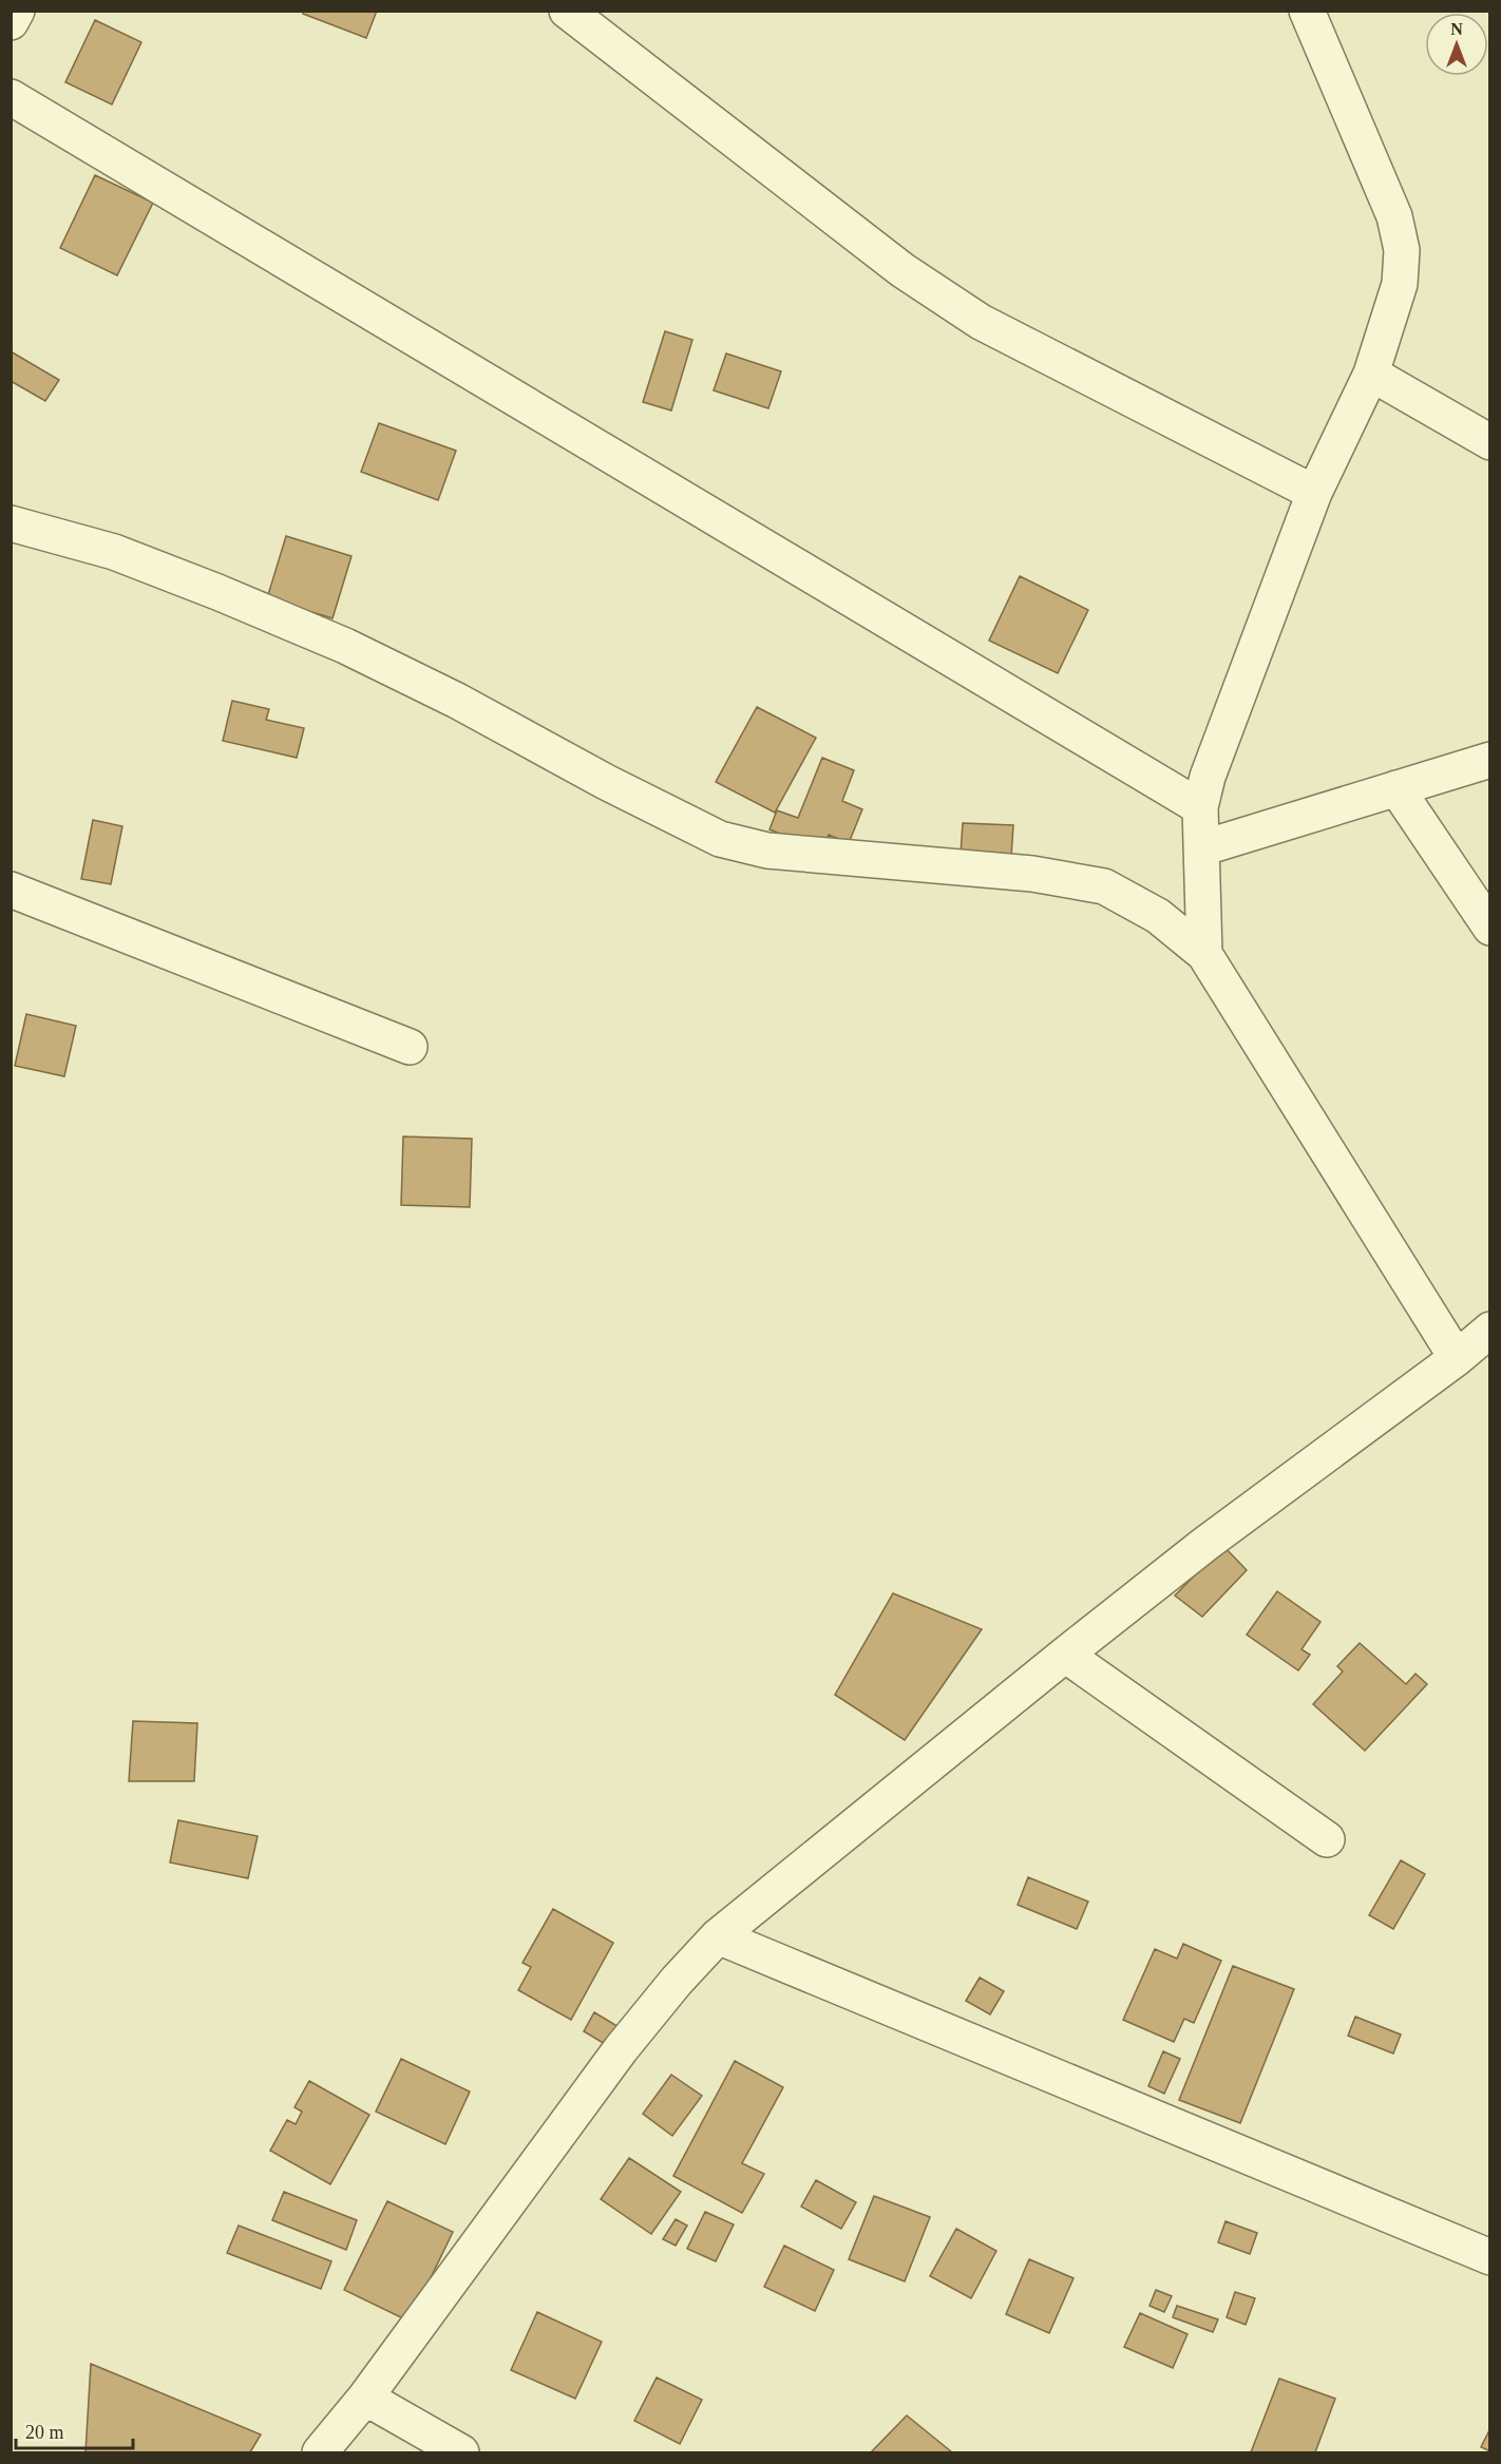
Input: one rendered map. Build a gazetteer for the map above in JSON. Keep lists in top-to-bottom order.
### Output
{
  "scale_bar": "20 m",
  "north": "top"
}
